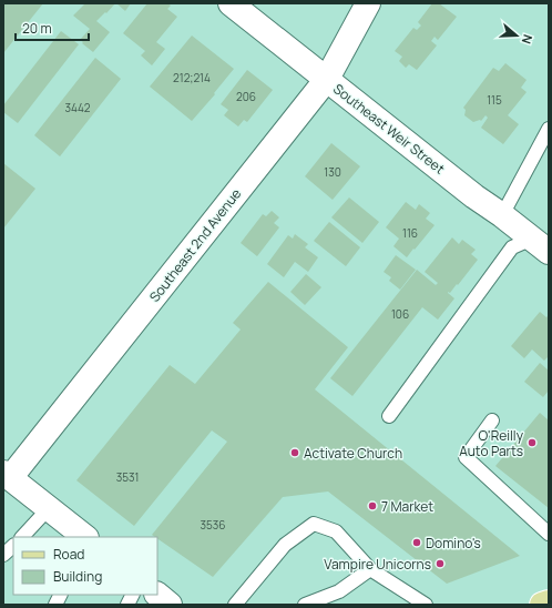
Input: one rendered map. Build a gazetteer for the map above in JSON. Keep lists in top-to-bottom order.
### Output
{
  "streets": {
    "street": ["Southeast Weir Street", "Southeast 2nd Avenue"]
  },
  "crossings": [
    ["Southeast Weir Street", "Southeast 2nd Avenue"]
  ],
  "places": [
    "O'Reilly Auto Parts",
    "Activate Church",
    "7 Market",
    "Domino's",
    "Vampire Unicorns"
  ],
  "house_numbers": [
    "212;214",
    "206",
    "115",
    "3442",
    "130",
    "116",
    "106",
    "3531",
    "3536"
  ],
  "legend": ["Road", "Building"],
  "scale_bar": "20 m",
  "north": "right"
}
